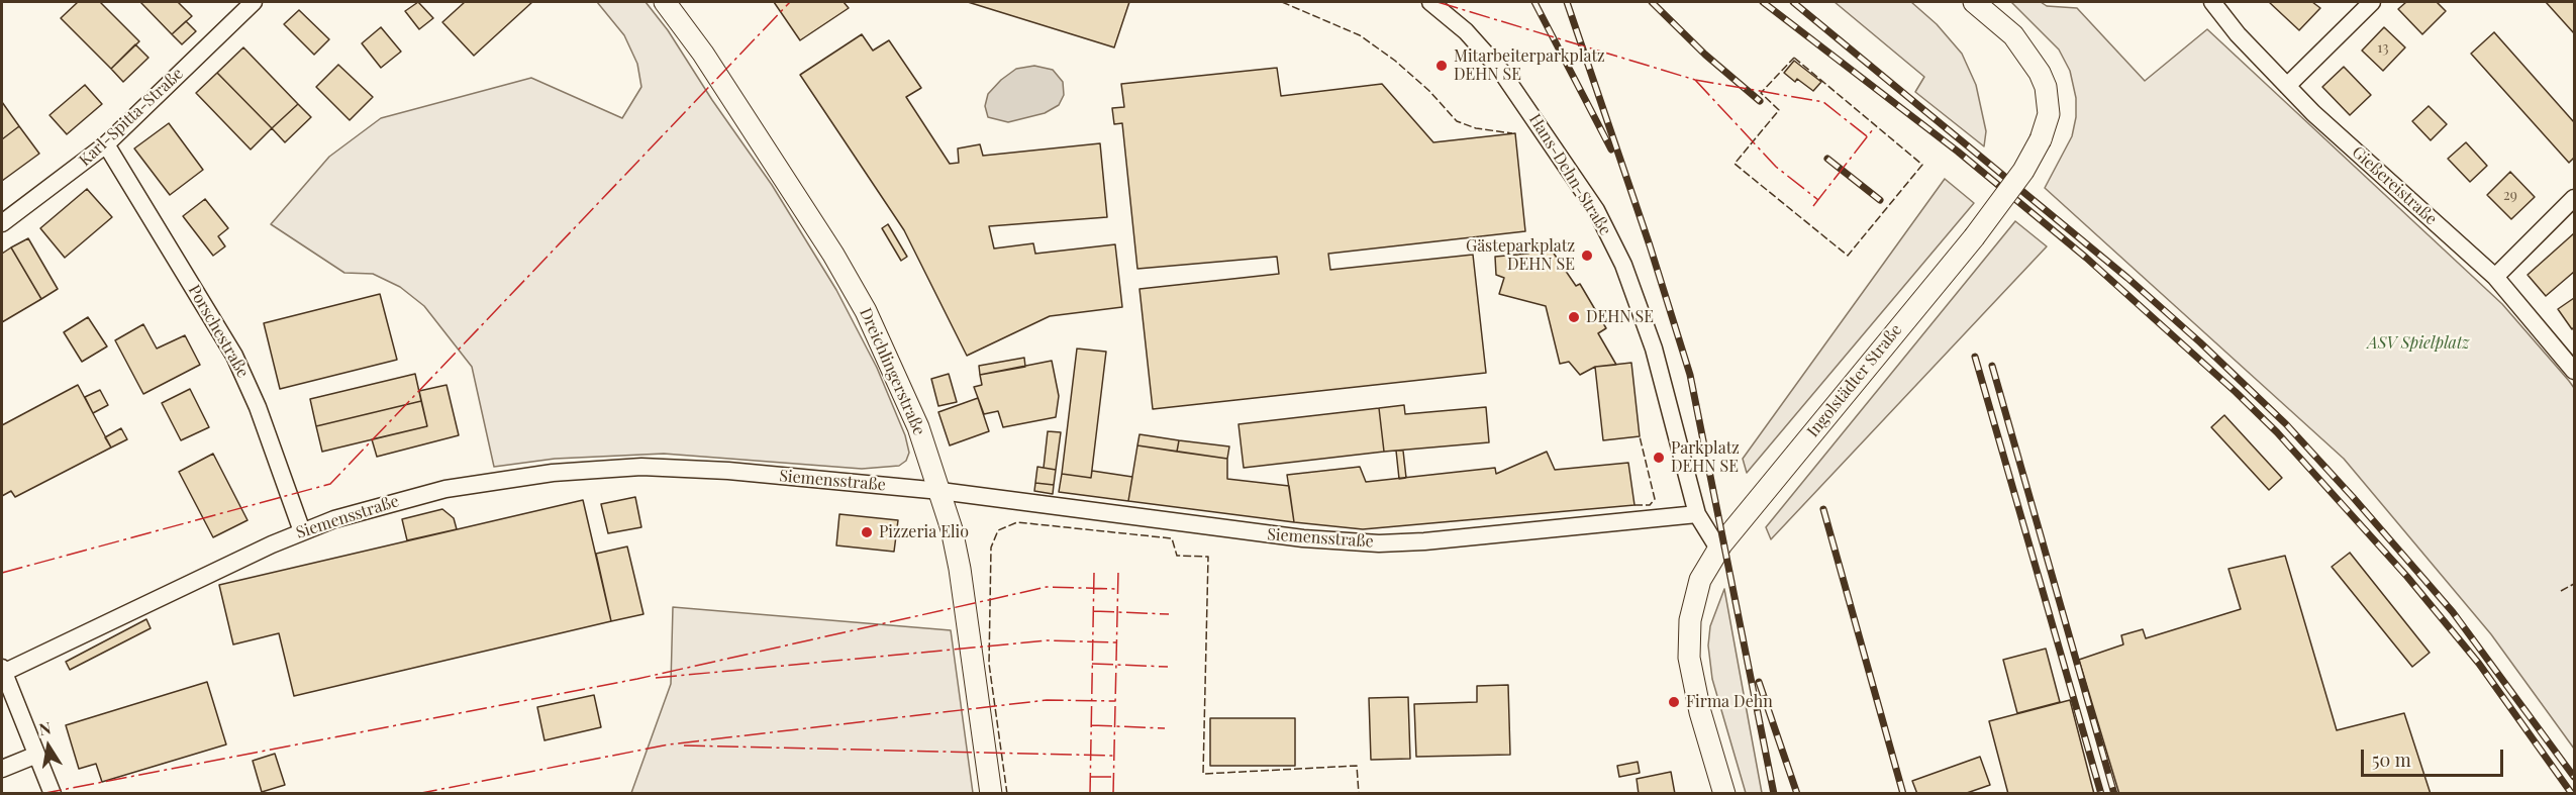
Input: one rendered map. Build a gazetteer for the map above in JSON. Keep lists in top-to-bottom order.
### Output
{
  "streets": {
    "street": [
      "Karl-Spitta-Straße",
      "Hans-Dehn-Straße",
      "Gießereistraße",
      "Porschestraße",
      "Dreichlingerstraße",
      "Ingolstädter Straße",
      "Siemensstraße"
    ]
  },
  "crossings": [
    ["Karl-Spitta-Straße", "Porschestraße"],
    ["Hans-Dehn-Straße", "Ingolstädter Straße"],
    ["Hans-Dehn-Straße", "Siemensstraße"],
    ["Porschestraße", "Siemensstraße"],
    ["Dreichlingerstraße", "Siemensstraße"]
  ],
  "parks": ["ASV Spielplatz"],
  "places": [
    "Mitarbeiterparkplatz DEHN SE",
    "Gästeparkplatz DEHN SE",
    "DEHN SE",
    "Parkplatz DEHN SE",
    "Pizzeria Elio",
    "Firma Dehn"
  ],
  "house_numbers": ["13", "29"],
  "scale_bar": "50 m",
  "north": "top"
}
